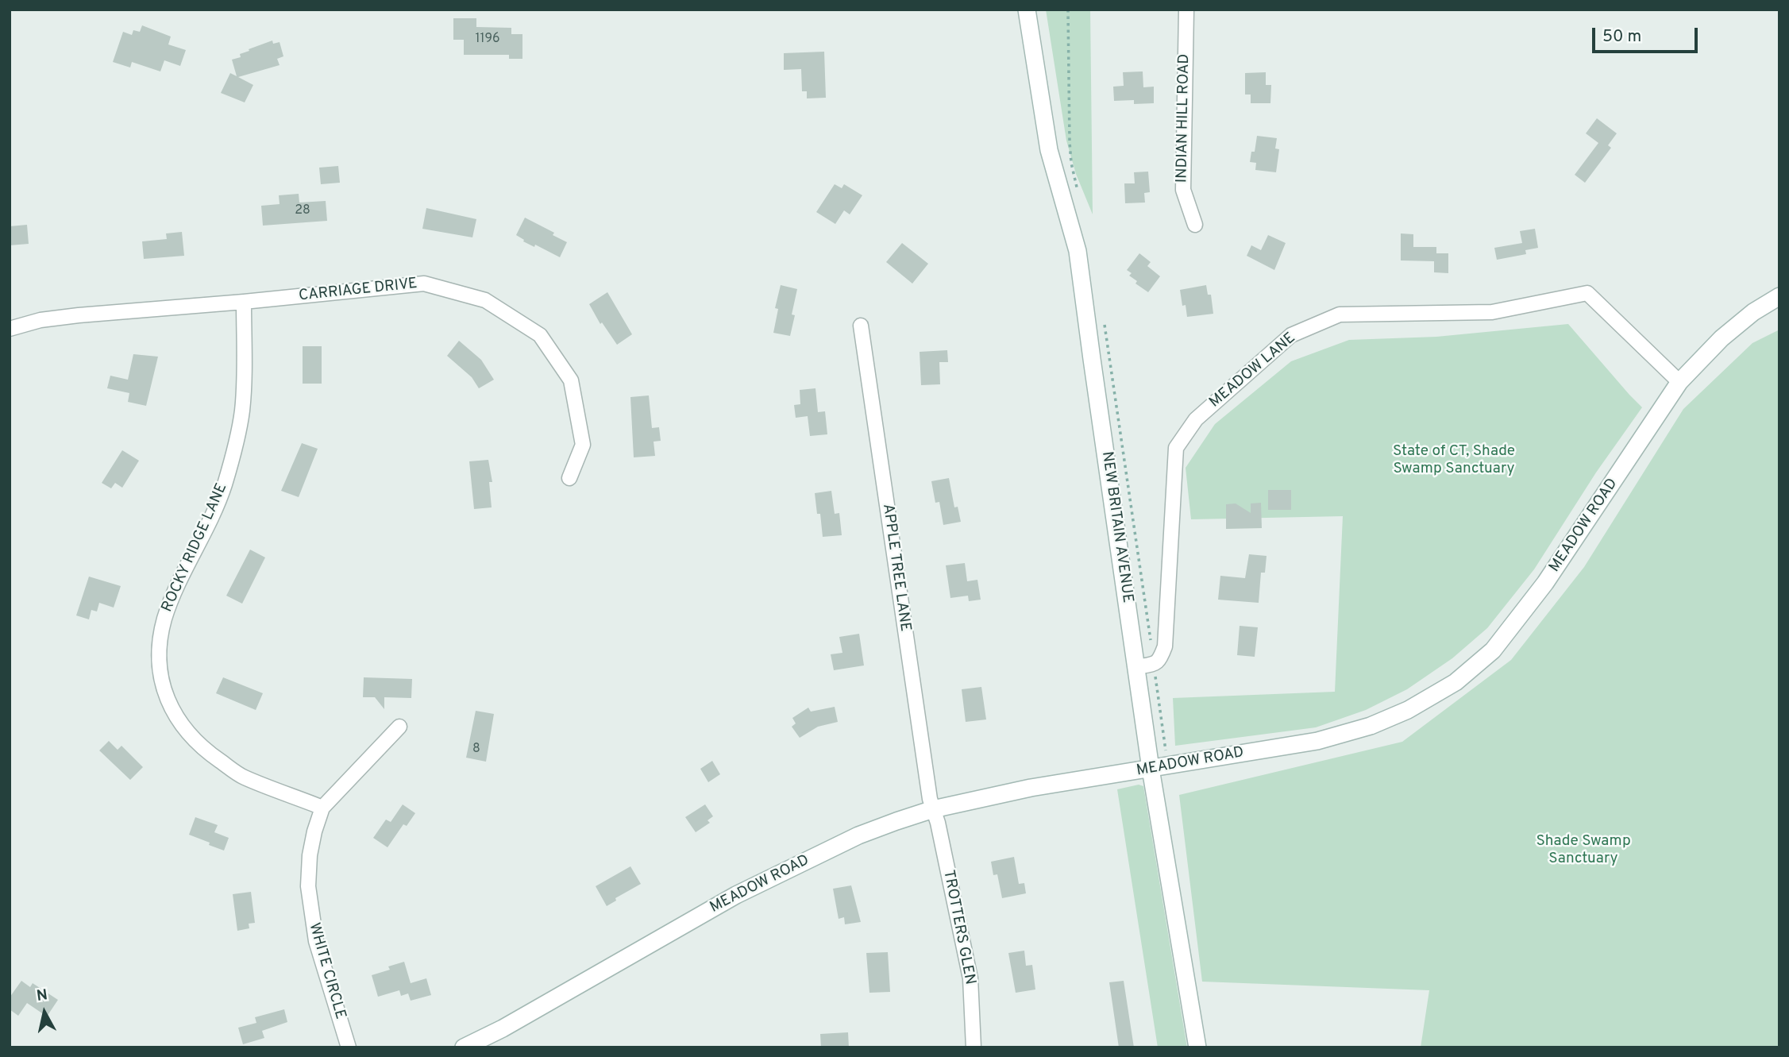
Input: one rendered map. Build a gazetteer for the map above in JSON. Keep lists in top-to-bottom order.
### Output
{
  "streets": {
    "street": [
      "INDIAN HILL ROAD",
      "CARRIAGE DRIVE",
      "MEADOW LANE",
      "MEADOW ROAD",
      "NEW BRITAIN AVENUE",
      "ROCKY RIDGE LANE",
      "APPLE TREE LANE",
      "TROTTERS GLEN",
      "WHITE CIRCLE"
    ]
  },
  "crossings": [
    ["CARRIAGE DRIVE", "ROCKY RIDGE LANE"],
    ["MEADOW LANE", "MEADOW ROAD"],
    ["MEADOW LANE", "NEW BRITAIN AVENUE"],
    ["MEADOW ROAD", "NEW BRITAIN AVENUE"],
    ["MEADOW ROAD", "APPLE TREE LANE"],
    ["MEADOW ROAD", "TROTTERS GLEN"],
    ["ROCKY RIDGE LANE", "WHITE CIRCLE"],
    ["APPLE TREE LANE", "TROTTERS GLEN"]
  ],
  "parks": ["State of CT, Shade Swamp Sanctuary", "Shade Swamp Sanctuary"],
  "house_numbers": ["1196", "28", "8"],
  "scale_bar": "50 m",
  "north": "top"
}
